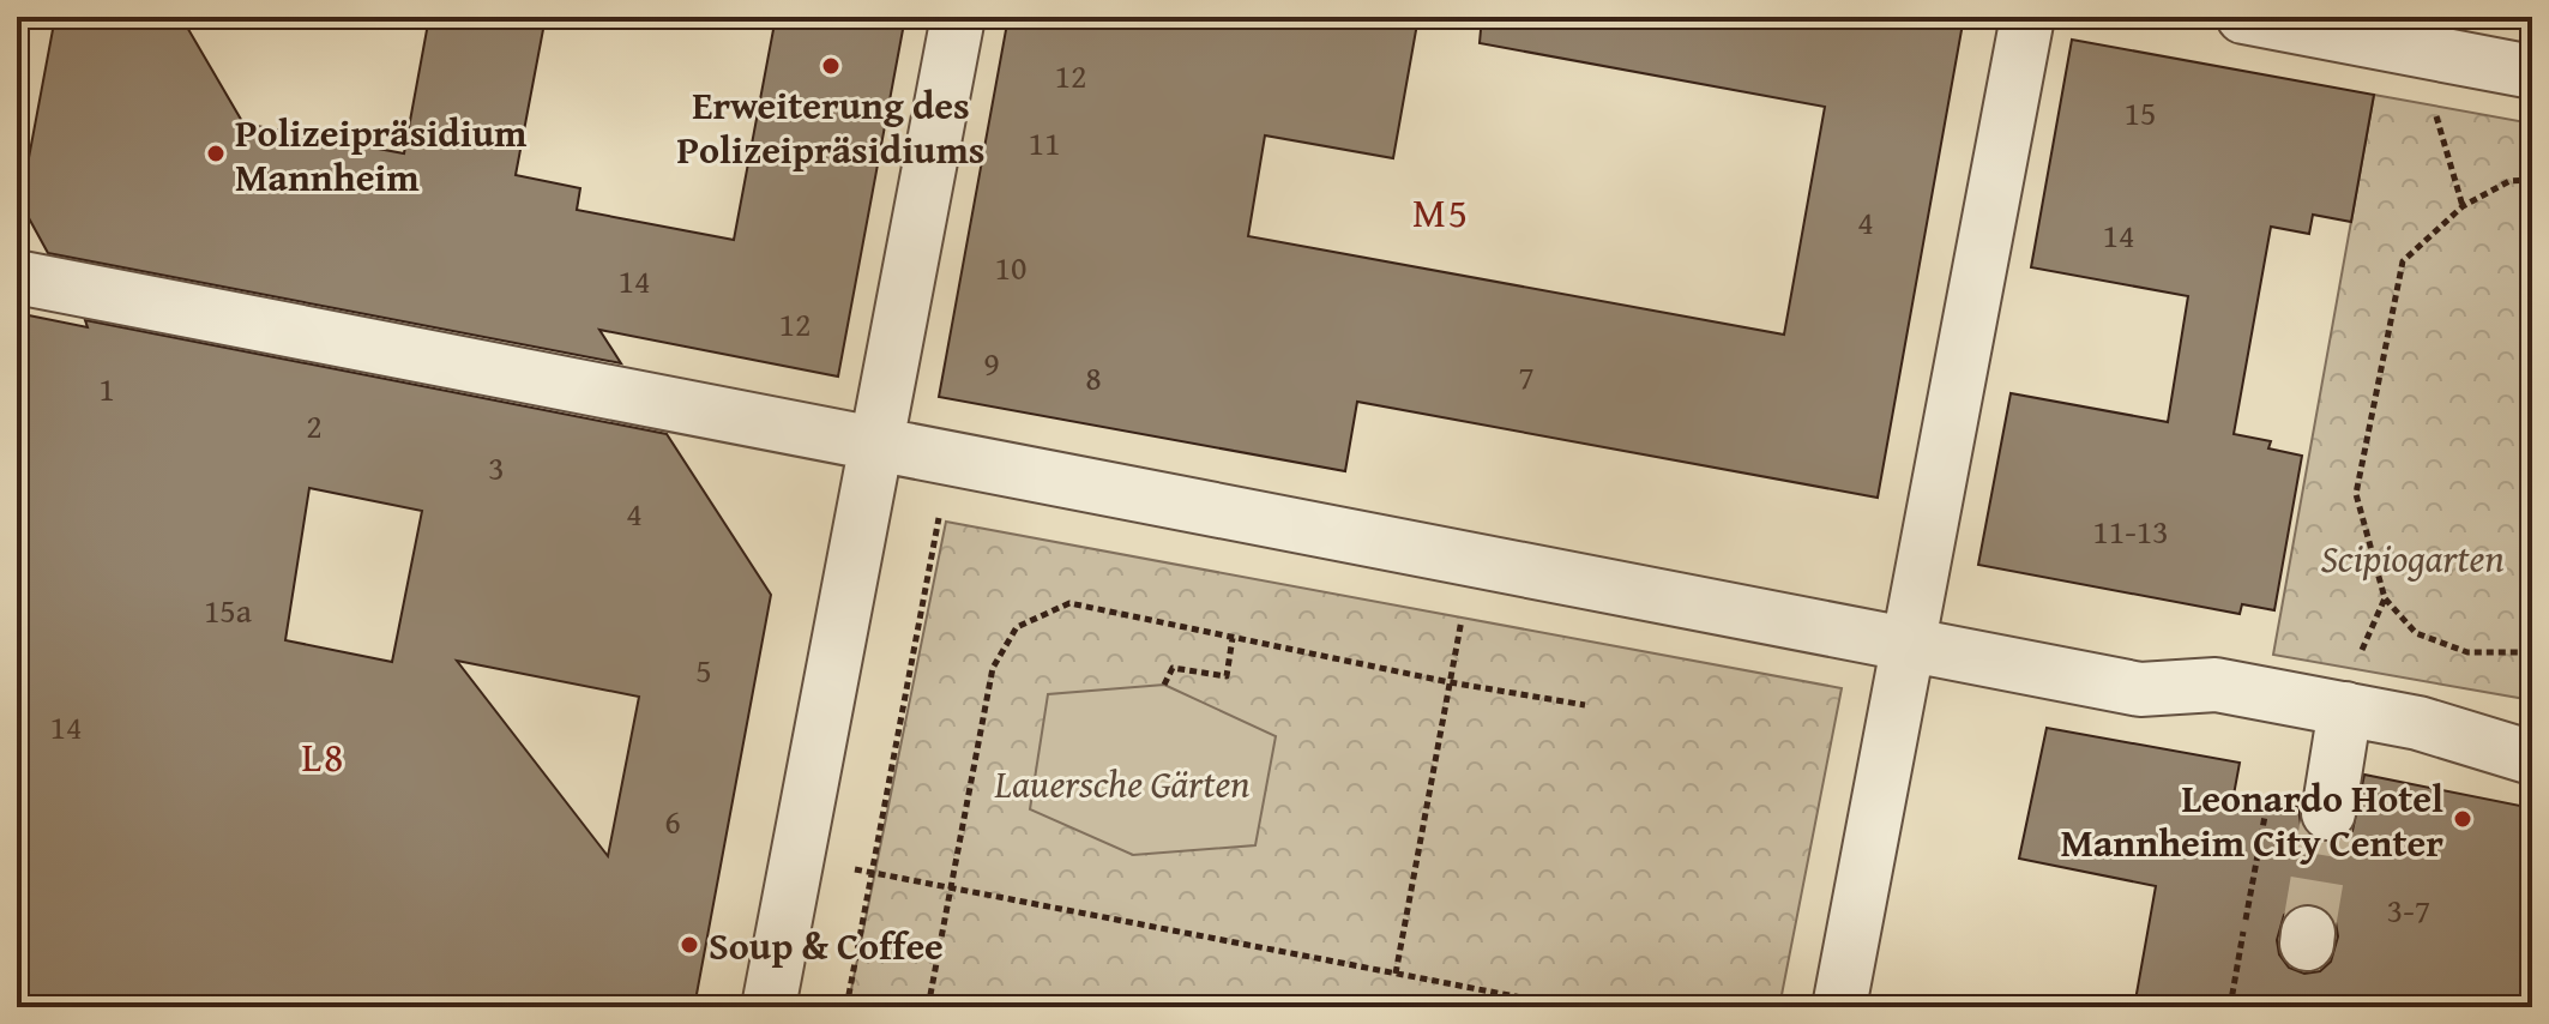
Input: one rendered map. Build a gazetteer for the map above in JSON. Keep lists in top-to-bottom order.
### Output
{
  "districts": ["M5", "L8"],
  "parks": ["Scipiogarten", "Lauersche Gärten"],
  "places": [
    "Erweiterung des Polizeipräsidiums",
    "Polizeipräsidium Mannheim",
    "Leonardo Hotel Mannheim City Center",
    "Soup & Coffee"
  ],
  "house_numbers": [
    "12",
    "15",
    "11",
    "4",
    "14",
    "10",
    "14",
    "12",
    "9",
    "7",
    "8",
    "1",
    "2",
    "3",
    "4",
    "11-13",
    "15a",
    "5",
    "14",
    "6",
    "3-7"
  ]
}
